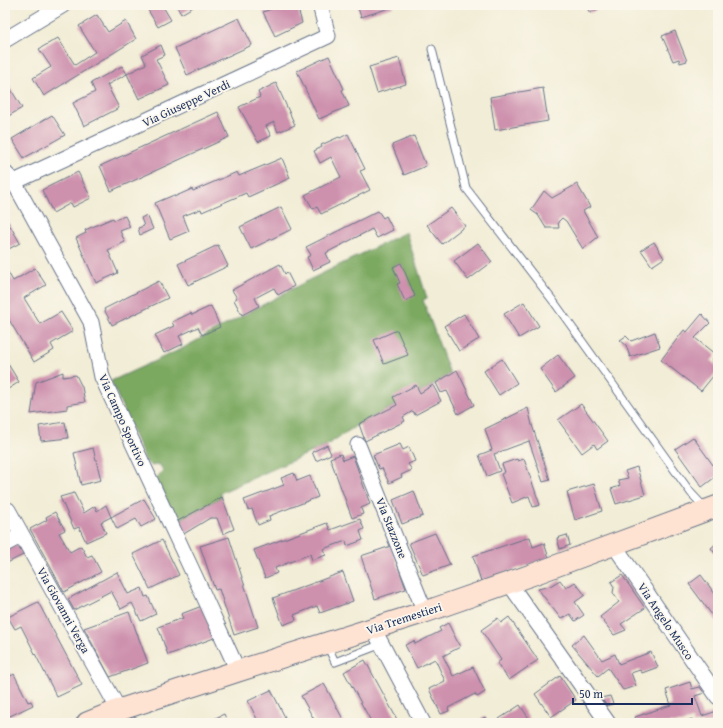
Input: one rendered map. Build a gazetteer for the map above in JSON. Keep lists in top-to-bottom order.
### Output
{
  "streets": {
    "main road": ["Via Tremestieri"],
    "street": [
      "Via Giuseppe Verdi",
      "Via Campo Sportivo",
      "Via Stazzone",
      "Via Giovanni Verga",
      "Via Angelo Musco"
    ]
  },
  "crossings": [
    ["Via Giuseppe Verdi", "Via Campo Sportivo"],
    ["Via Campo Sportivo", "Via Tremestieri"],
    ["Via Stazzone", "Via Tremestieri"],
    ["Via Giovanni Verga", "Via Tremestieri"],
    ["Via Tremestieri", "Via Angelo Musco"]
  ],
  "scale_bar": "50 m"
}
